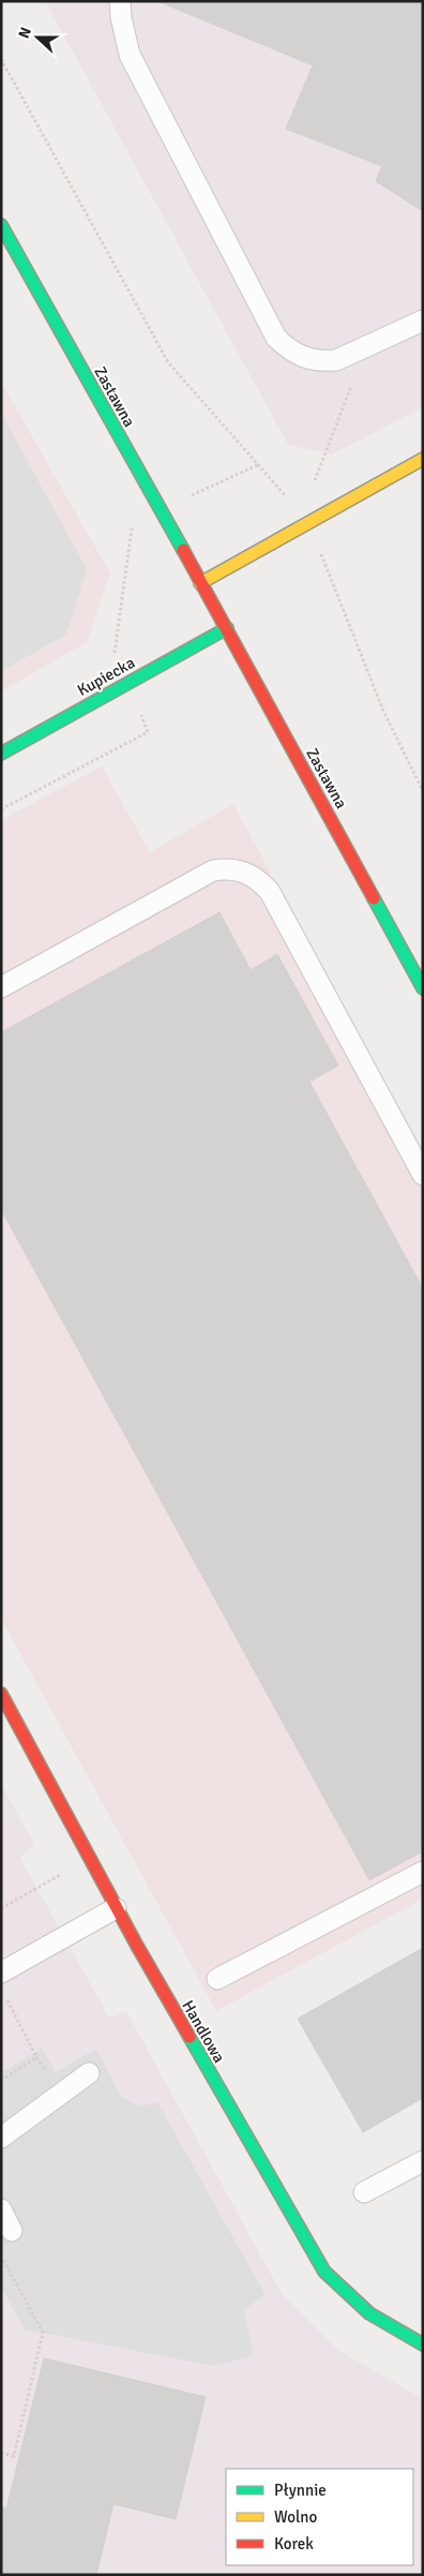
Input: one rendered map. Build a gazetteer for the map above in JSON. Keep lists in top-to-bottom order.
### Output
{
  "streets": {
    "street": ["Zastawna", "Kupiecka", "Handlowa"]
  },
  "crossings": [
    ["Zastawna", "Kupiecka"]
  ],
  "legend": ["Płynnie", "Wolno", "Korek"],
  "north": "left"
}
